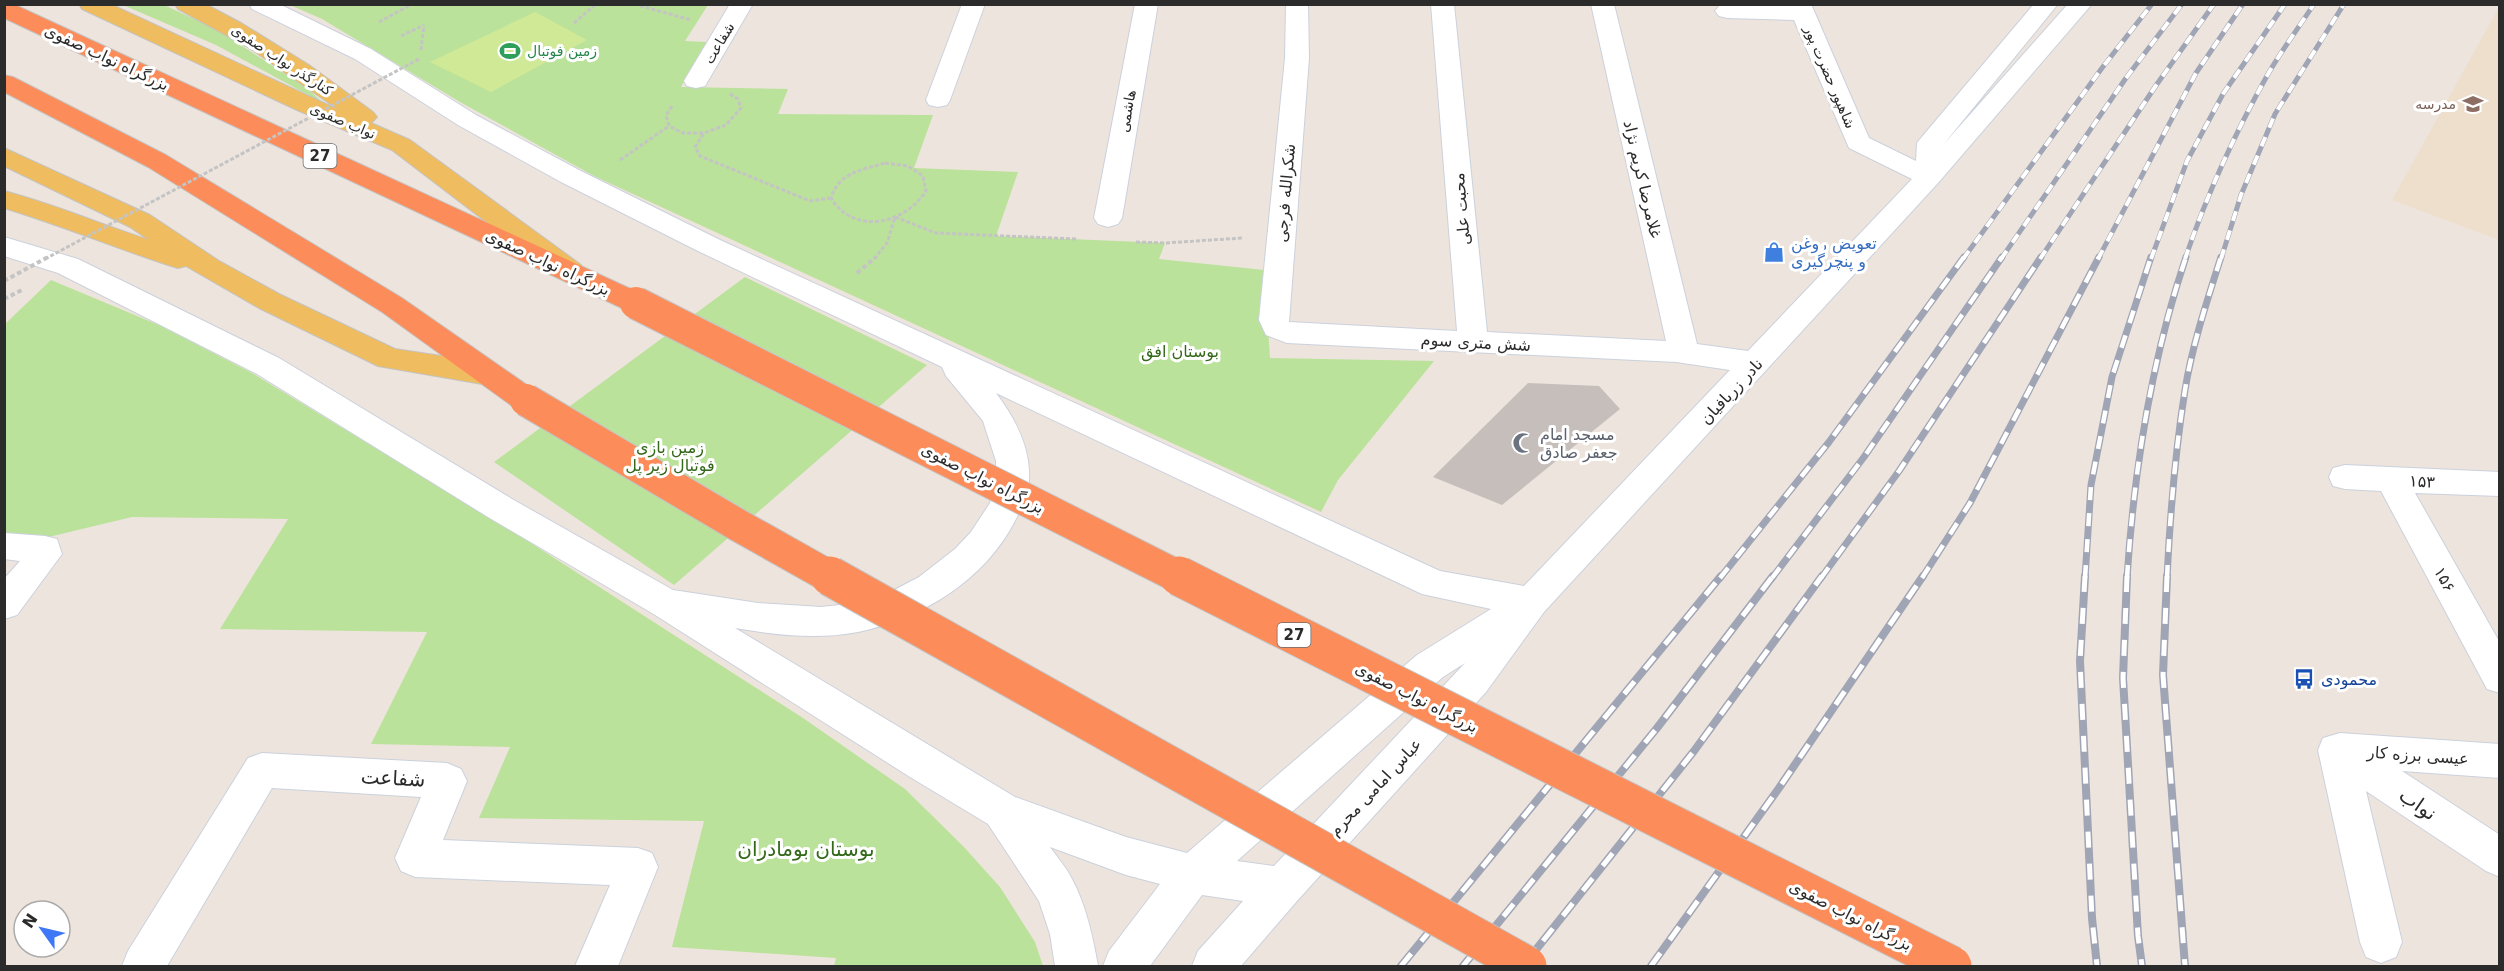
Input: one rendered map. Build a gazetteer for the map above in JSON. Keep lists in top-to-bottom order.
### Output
{
  "streets": {
    "highway": ["بزرگراه نواب صفوی", "27"],
    "main road": ["کنارگذر نواب صفوی", "نواب صفوی"],
    "street": [
      "شفاعت",
      "شاهپور حضرت پور",
      "هاشمی",
      "غلامرضا کریم نژاد",
      "شکرالله فرجی",
      "محبت علی",
      "شش متری سوم",
      "نادر زربافیان",
      "۱۵۳",
      "۱۵۶",
      "عیسی برزه کار",
      "عباس امامی محرم",
      "نواب"
    ]
  },
  "crossings": [
    ["بزرگراه نواب صفوی", "نواب صفوی"],
    ["کنارگذر نواب صفوی", "نواب صفوی"],
    ["شاهپور حضرت پور", "نادر زربافیان"],
    ["غلامرضا کریم نژاد", "شش متری سوم"],
    ["شکرالله فرجی", "شش متری سوم"],
    ["محبت علی", "شش متری سوم"],
    ["شش متری سوم", "نادر زربافیان"],
    ["نادر زربافیان", "عباس امامی محرم"],
    ["۱۵۳", "۱۵۶"],
    ["عیسی برزه کار", "نواب"]
  ],
  "parks": ["بوستان افق", "زمین بازی فوتبال زیر پل", "بوستان بومادران"],
  "places": {
    "sports": ["زمین فوتبال"],
    "school or university": ["مدرسه"],
    "shop": ["تعویض روغن و پنچرگیری"],
    "mosque": ["مسجد امام جعفر صادق"],
    "bus stop": ["محمودی"]
  },
  "north": "top left"
}
